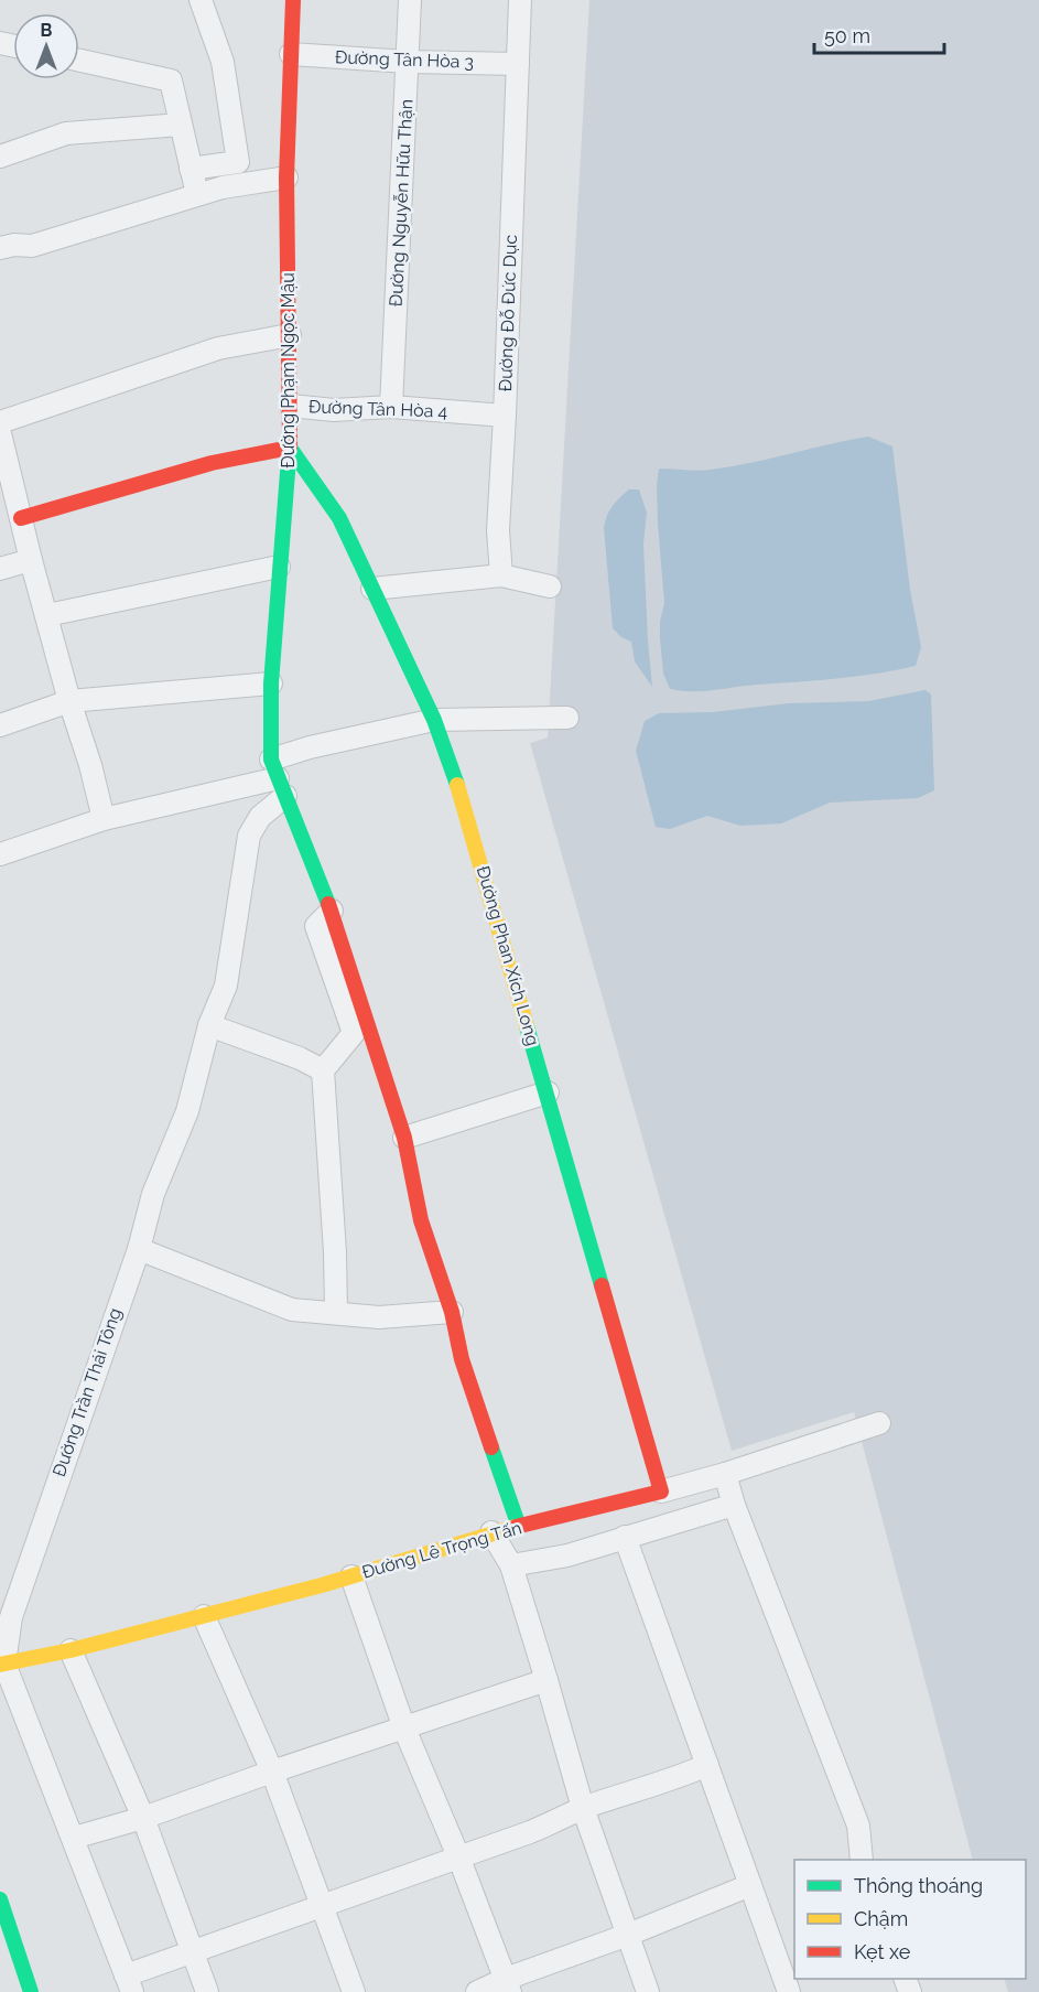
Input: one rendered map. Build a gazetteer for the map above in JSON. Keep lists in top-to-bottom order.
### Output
{
  "streets": {
    "main road": ["Đường Phạm Ngọc Mậu", "Đường Phan Xích Long", "Đường Lê Trọng Tấn"],
    "street": [
      "Đường Tân Hòa 3",
      "Đường Nguyễn Hữu Thận",
      "Đường Đỗ Đức Dục",
      "Đường Tân Hòa 4",
      "Đường Trần Thái Tông"
    ]
  },
  "crossings": [
    ["Đường Tân Hòa 3", "Đường Nguyễn Hữu Thận"],
    ["Đường Tân Hòa 3", "Đường Đỗ Đức Dục"],
    ["Đường Tân Hòa 3", "Đường Phạm Ngọc Mậu"],
    ["Đường Nguyễn Hữu Thận", "Đường Tân Hòa 4"],
    ["Đường Đỗ Đức Dục", "Đường Tân Hòa 4"],
    ["Đường Phạm Ngọc Mậu", "Đường Tân Hòa 4"],
    ["Đường Phạm Ngọc Mậu", "Đường Phan Xích Long"],
    ["Đường Phạm Ngọc Mậu", "Đường Trần Thái Tông"],
    ["Đường Phan Xích Long", "Đường Lê Trọng Tấn"],
    ["Đường Trần Thái Tông", "Đường Lê Trọng Tấn"]
  ],
  "legend": ["Thông thoáng", "Chậm", "Kẹt xe"],
  "scale_bar": "50 m",
  "north": "top"
}
